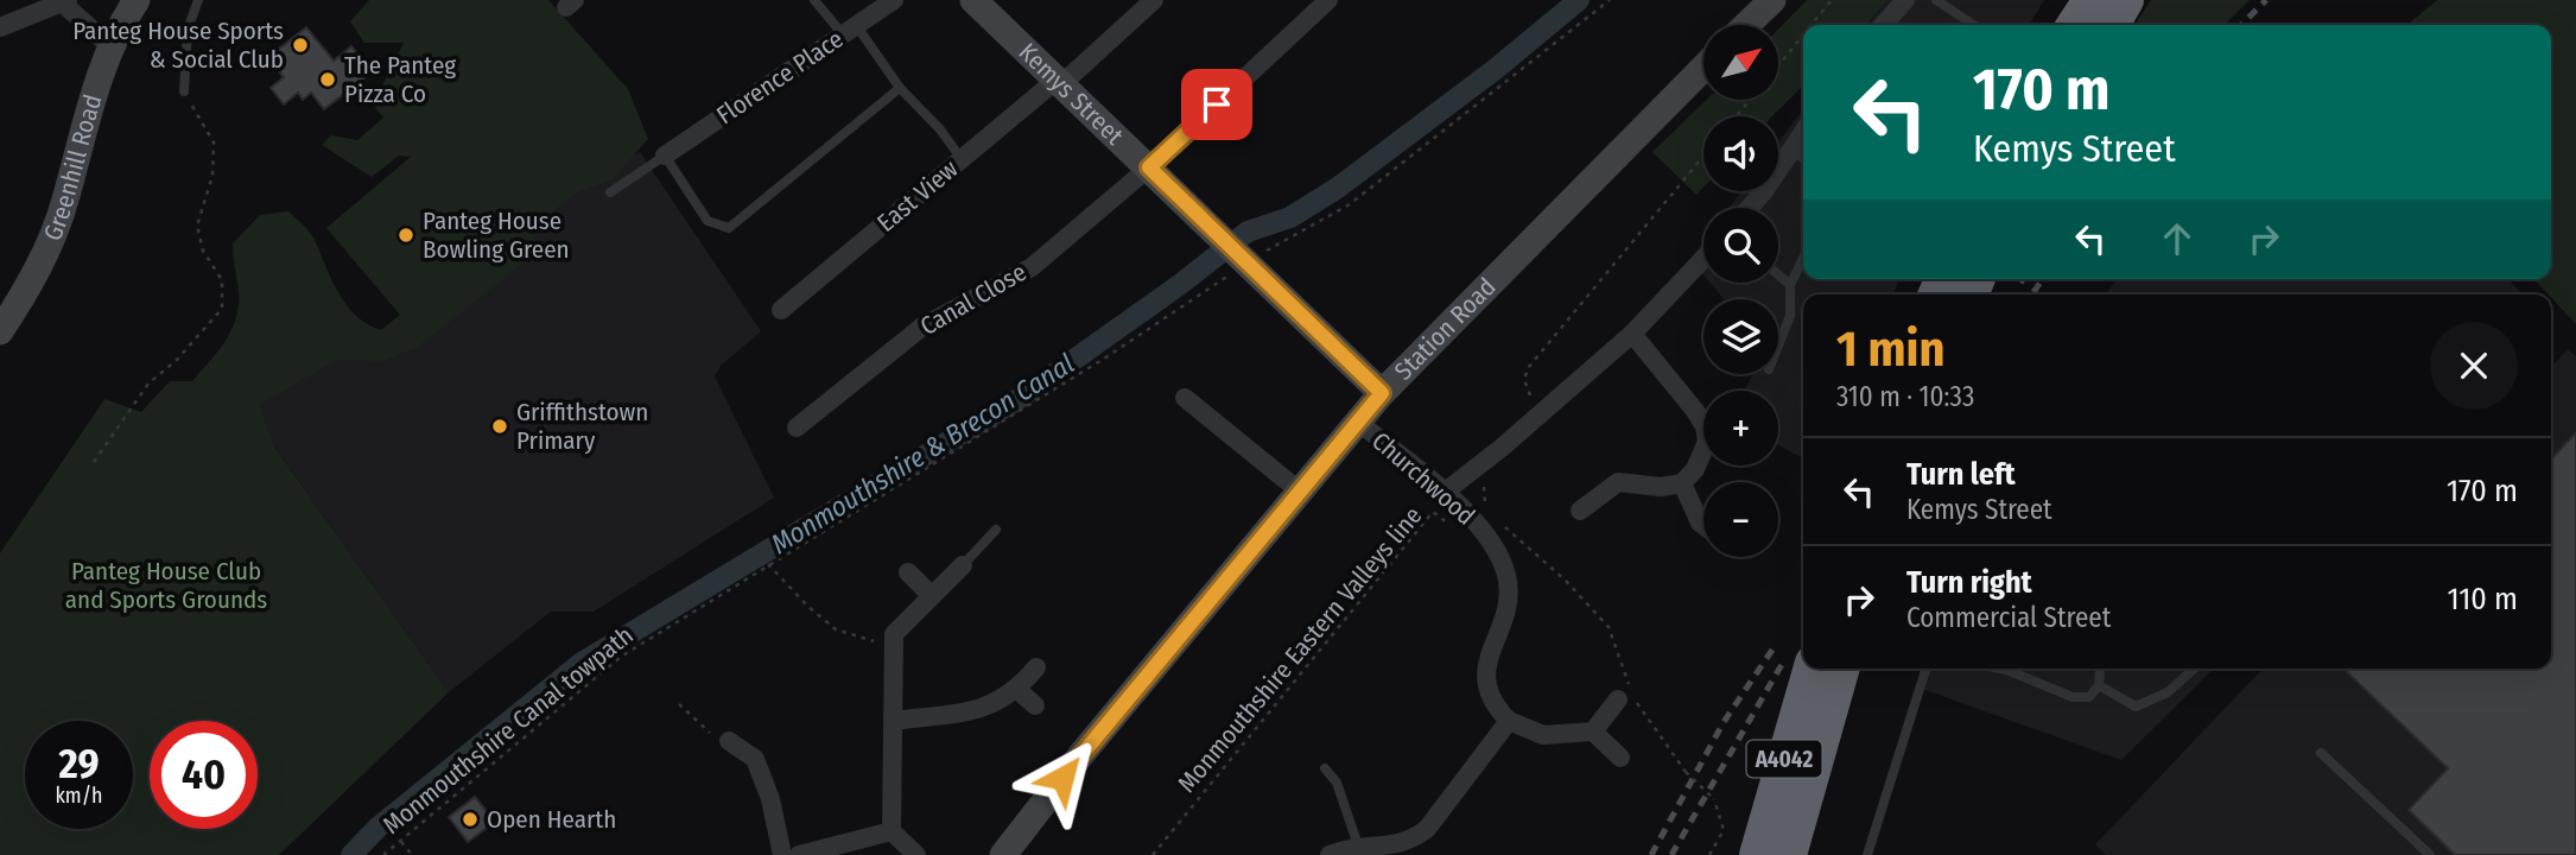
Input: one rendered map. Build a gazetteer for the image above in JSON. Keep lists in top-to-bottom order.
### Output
{
  "streets": {
    "highway": ["A4042"],
    "street": [
      "Florence Place",
      "Kemys Street",
      "Greenhill Road",
      "East View",
      "Canal Close",
      "Station Road",
      "Churchwood"
    ],
    "path": ["Monmouthshire Eastern Valleys line", "Monmouthshire Canal towpath"]
  },
  "crossings": [
    ["Kemys Street", "East View"],
    ["Kemys Street", "Canal Close"],
    ["Kemys Street", "Station Road"],
    ["Kemys Street", "Monmouthshire Canal towpath"],
    ["Station Road", "Churchwood"],
    ["Churchwood", "Monmouthshire Eastern Valleys line"]
  ],
  "water": ["Monmouthshire & Brecon Canal"],
  "parks": ["Panteg House Club and Sports Grounds"],
  "places": [
    "Panteg House Sports & Social Club",
    "The Panteg Pizza Co",
    "Panteg House Bowling Green",
    "Griffithstown Primary",
    "Open Hearth"
  ],
  "north": "top right",
  "page": {
    "map_buttons": ["+", "−"],
    "turn": ["170 m", "Kemys Street"],
    "heading": ["1 min", "310 m · 10:33"],
    "list": [
      {
        "name": "Turn left",
        "note": "Kemys Street",
        "value": "170 m"
      },
      {
        "name": "Turn right",
        "note": "Commercial Street",
        "value": "110 m"
      }
    ],
    "speed": "29 km/h",
    "limit": "40"
  }
}
